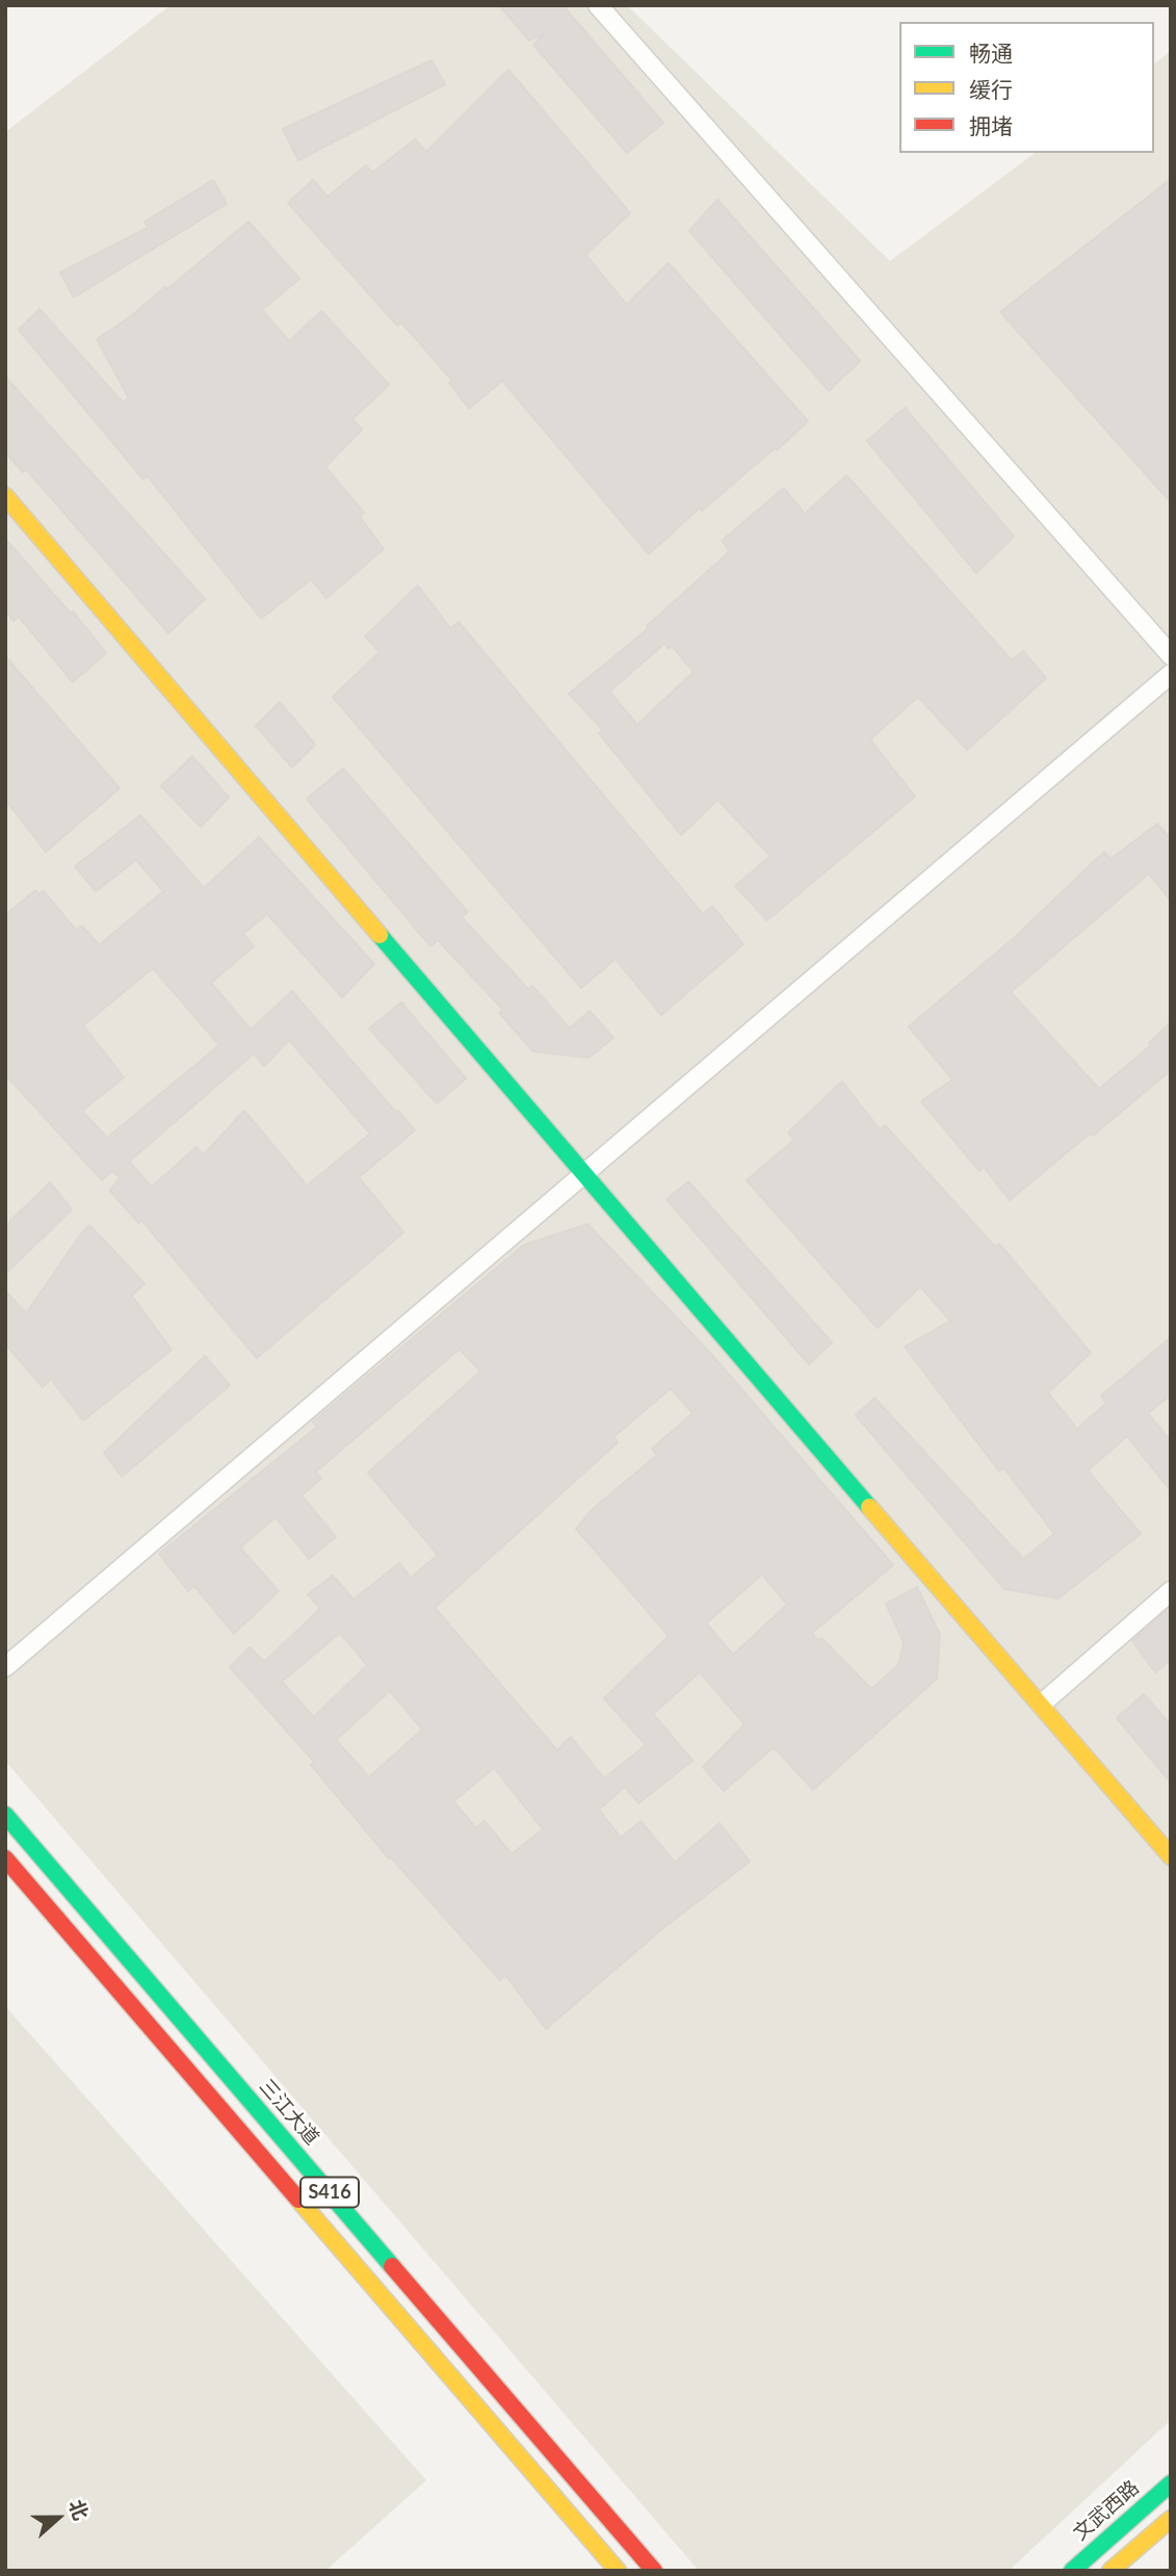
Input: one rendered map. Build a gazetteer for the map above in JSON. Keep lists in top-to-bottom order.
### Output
{
  "streets": {
    "street": ["三江大道", "S416", "文武西路"]
  },
  "legend": ["畅通", "缓行", "拥堵"],
  "north": "right"
}
